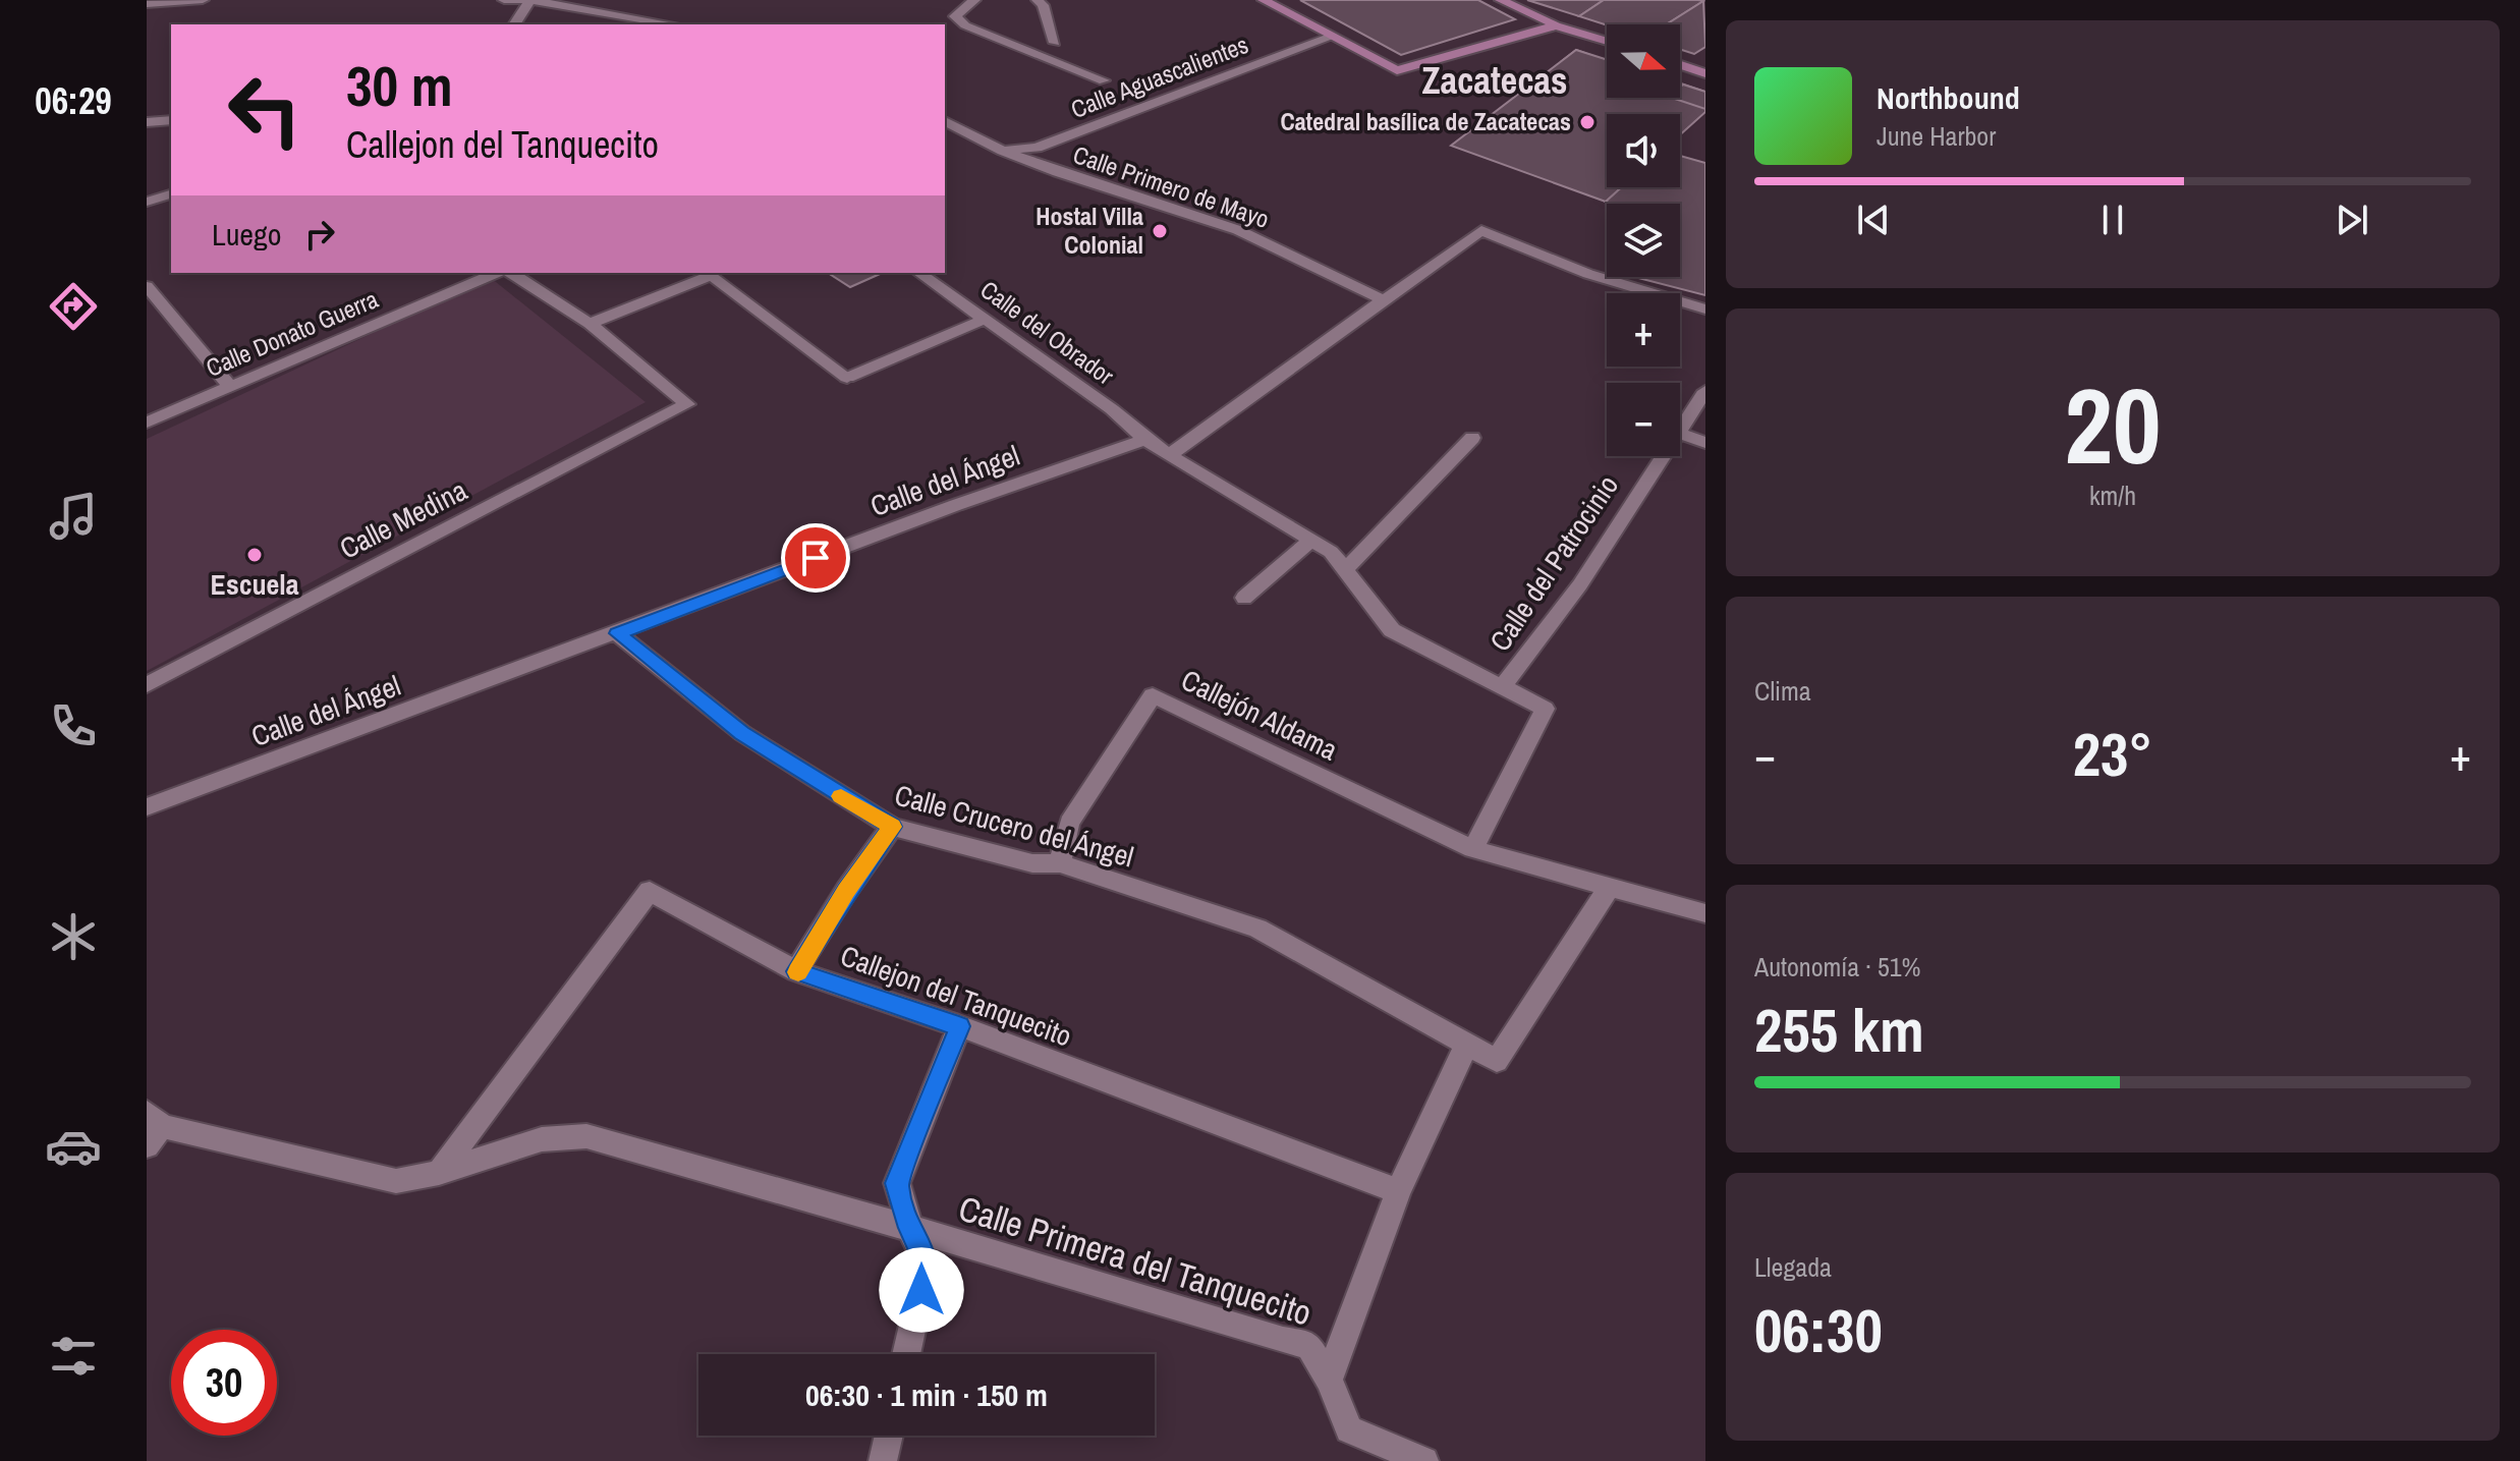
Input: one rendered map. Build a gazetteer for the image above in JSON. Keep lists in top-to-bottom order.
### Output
{
  "streets": {
    "street": [
      "Calle Aguascalientes",
      "Calle Primero de Mayo",
      "Calle del Obrador",
      "Calle Donato Guerra",
      "Calle del Ángel",
      "Calle Medina",
      "Calle del Patrocinio",
      "Callejón Aldama",
      "Calle Crucero del Ángel",
      "Callejon del Tanquecito",
      "Calle Primera del Tanquecito"
    ]
  },
  "crossings": [
    ["Calle Aguascalientes", "Calle Primero de Mayo"],
    ["Calle del Obrador", "Calle del Ángel"],
    ["Calle del Ángel", "Calle Crucero del Ángel"],
    ["Callejón Aldama", "Calle Crucero del Ángel"],
    ["Callejon del Tanquecito", "Calle Primera del Tanquecito"]
  ],
  "districts": ["Zacatecas"],
  "places": ["Catedral basílica de Zacatecas", "Hostal Villa Colonial", "Escuela"],
  "north": "right",
  "page": {
    "tabs": "06:29",
    "map_buttons": ["+", "−"],
    "turn": ["30 m", "Callejon del Tanquecito"],
    "song": ["Northbound", "June Harbor"],
    "then": "Luego",
    "tile": [
      ["20", "km/h"],
      "Clima",
      ["Autonomía · 51%", "255 km"],
      ["Llegada", "06:30"]
    ],
    "heat": ["−", "23°", "+"],
    "limit": "30",
    "trip": "06:30 · 1 min · 150 m"
  }
}
